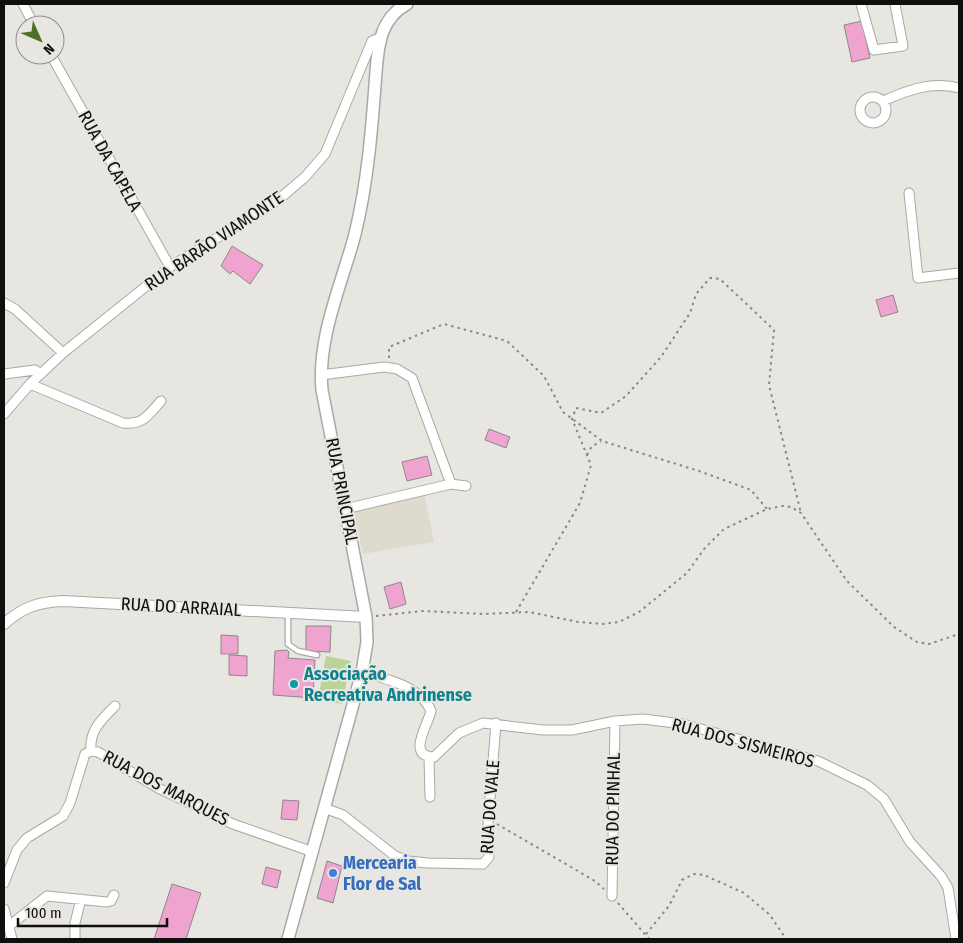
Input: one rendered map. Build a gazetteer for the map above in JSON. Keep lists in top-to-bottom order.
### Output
{
  "streets": {
    "main road": ["RUA PRINCIPAL"],
    "street": [
      "RUA DA CAPELA",
      "RUA BARÃO VIAMONTE",
      "RUA DO ARRAIAL",
      "RUA DOS SISMEIROS",
      "RUA DOS MARQUES",
      "RUA DO VALE",
      "RUA DO PINHAL"
    ]
  },
  "crossings": [
    ["RUA DA CAPELA", "RUA BARÃO VIAMONTE"],
    ["RUA BARÃO VIAMONTE", "RUA PRINCIPAL"],
    ["RUA PRINCIPAL", "RUA DO ARRAIAL"],
    ["RUA PRINCIPAL", "RUA DOS MARQUES"],
    ["RUA PRINCIPAL", "RUA DO VALE"],
    ["RUA DOS SISMEIROS", "RUA DO VALE"],
    ["RUA DOS SISMEIROS", "RUA DO PINHAL"]
  ],
  "places": ["Associação Recreativa Andrinense", "Mercearia Flor de Sal"],
  "scale_bar": "100 m",
  "north": "bottom right"
}
